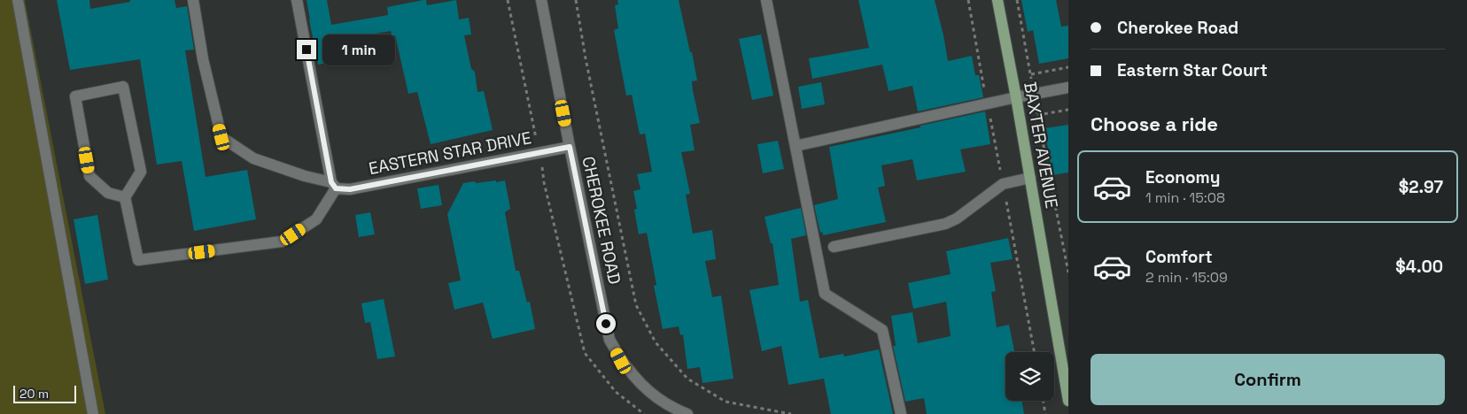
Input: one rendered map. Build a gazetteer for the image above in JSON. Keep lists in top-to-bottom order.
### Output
{
  "streets": {
    "main road": ["BAXTER AVENUE"],
    "street": ["EASTERN STAR DRIVE", "CHEROKEE ROAD"]
  },
  "crossings": [
    ["EASTERN STAR DRIVE", "CHEROKEE ROAD"]
  ],
  "scale_bar": "20 m",
  "page": {
    "banner": ["Cherokee Road", "Eastern Star Court"],
    "bubble": "1 min",
    "heading": "Choose a ride",
    "list": [
      {
        "name": "Economy",
        "note": "1 min · 15:08",
        "value": "$2.97"
      },
      {
        "name": "Comfort",
        "note": "2 min · 15:09",
        "value": "$4.00"
      }
    ],
    "buttons": "Confirm",
    "scale": "20 m"
  }
}
